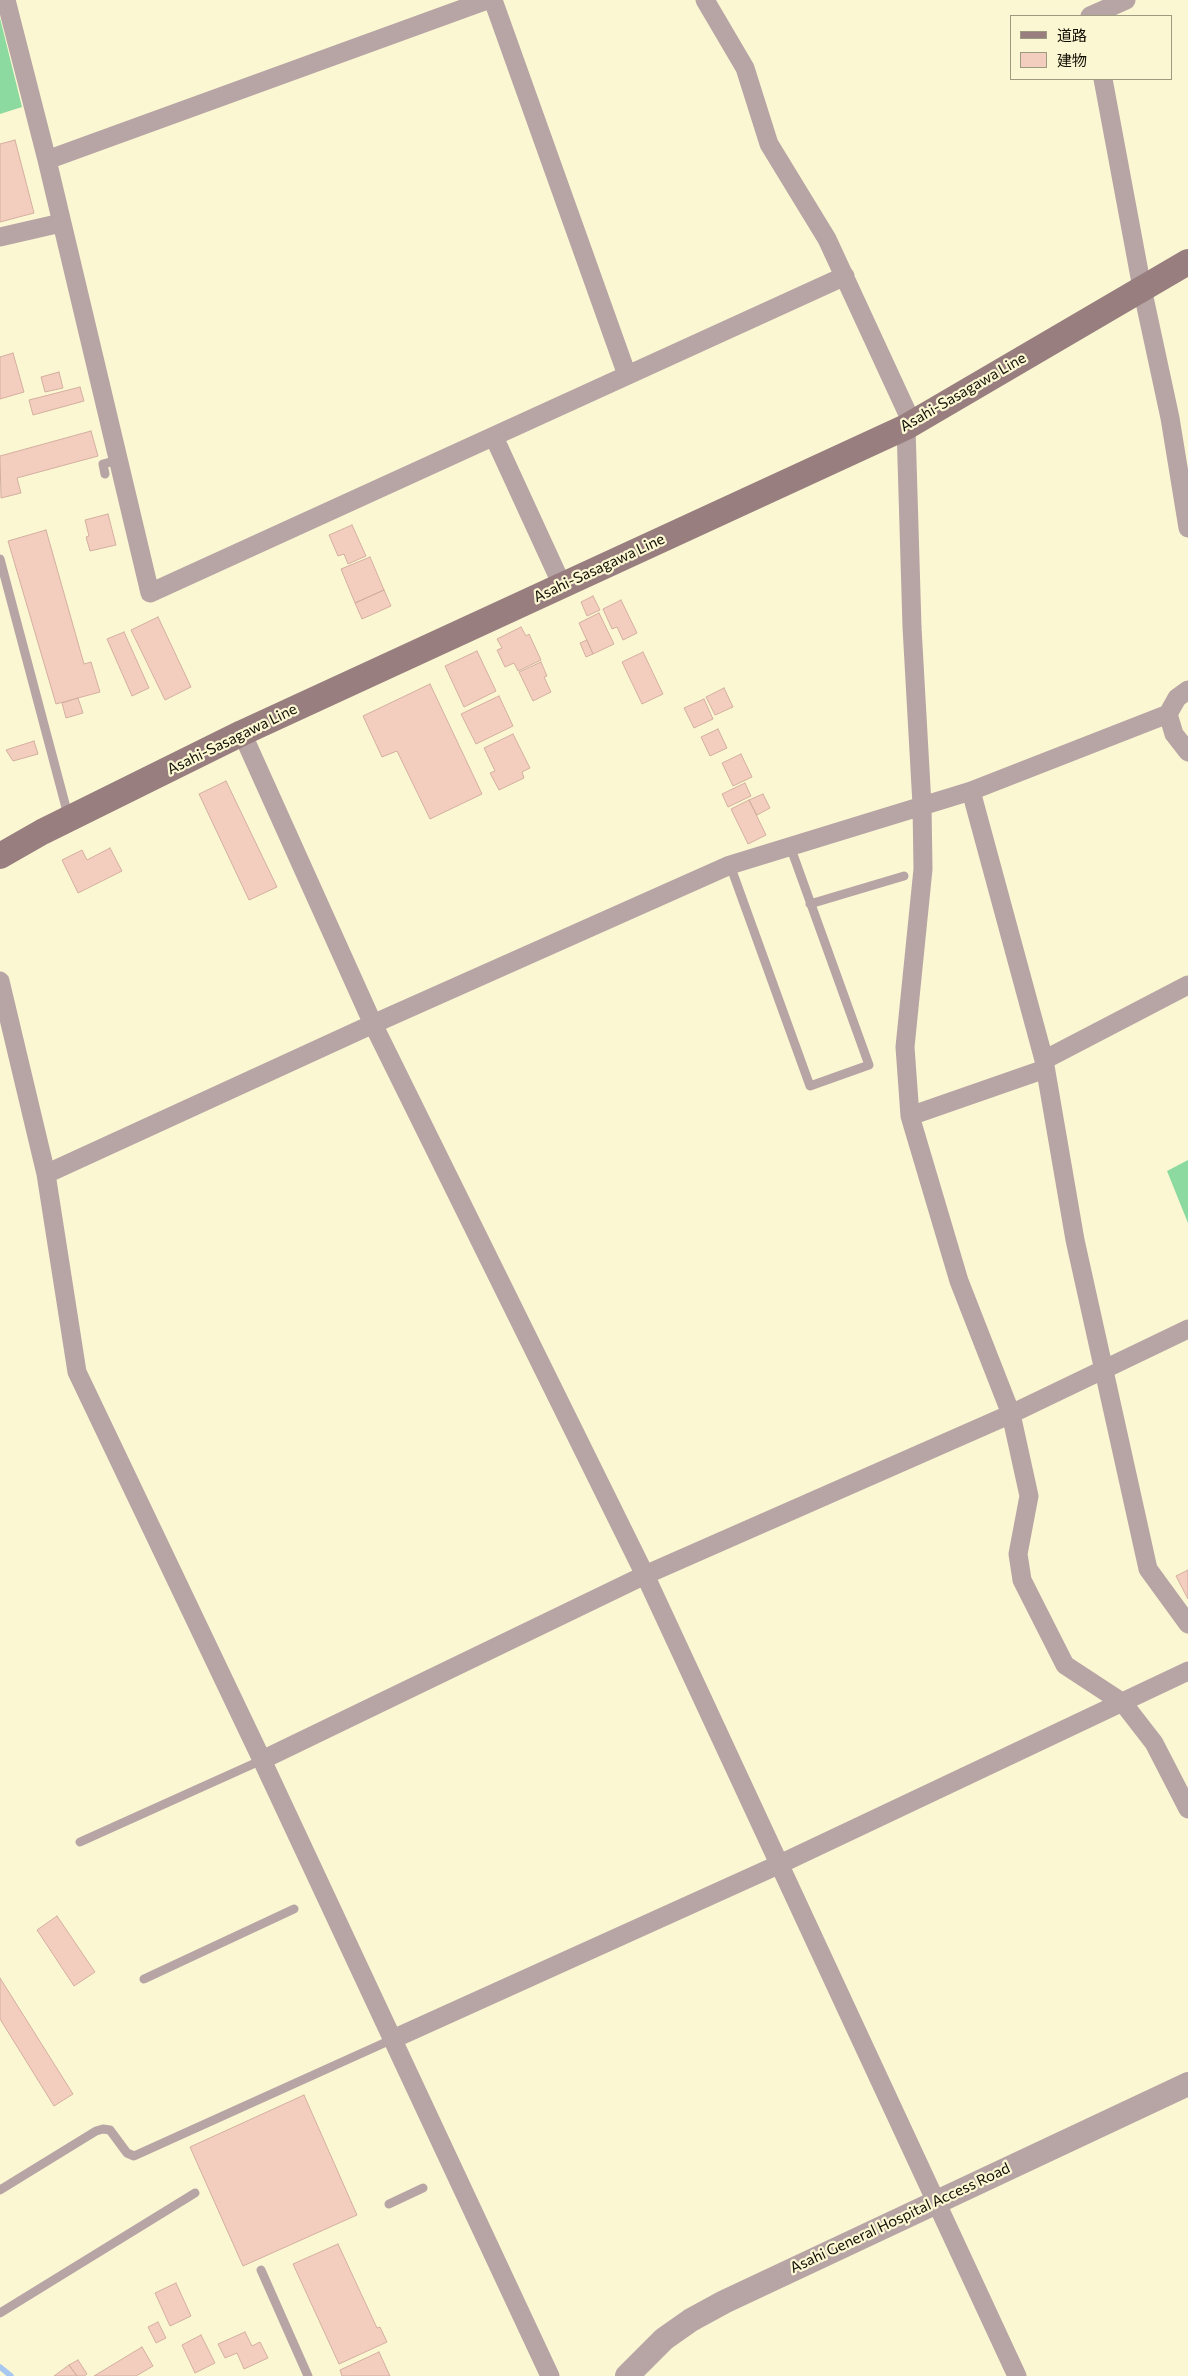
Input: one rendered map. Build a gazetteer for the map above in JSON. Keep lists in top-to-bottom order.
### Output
{
  "streets": {
    "main road": ["Asahi-Sasagawa Line"],
    "street": ["Asahi General Hospital Access Road"]
  },
  "legend": ["道路", "建物"]
}
